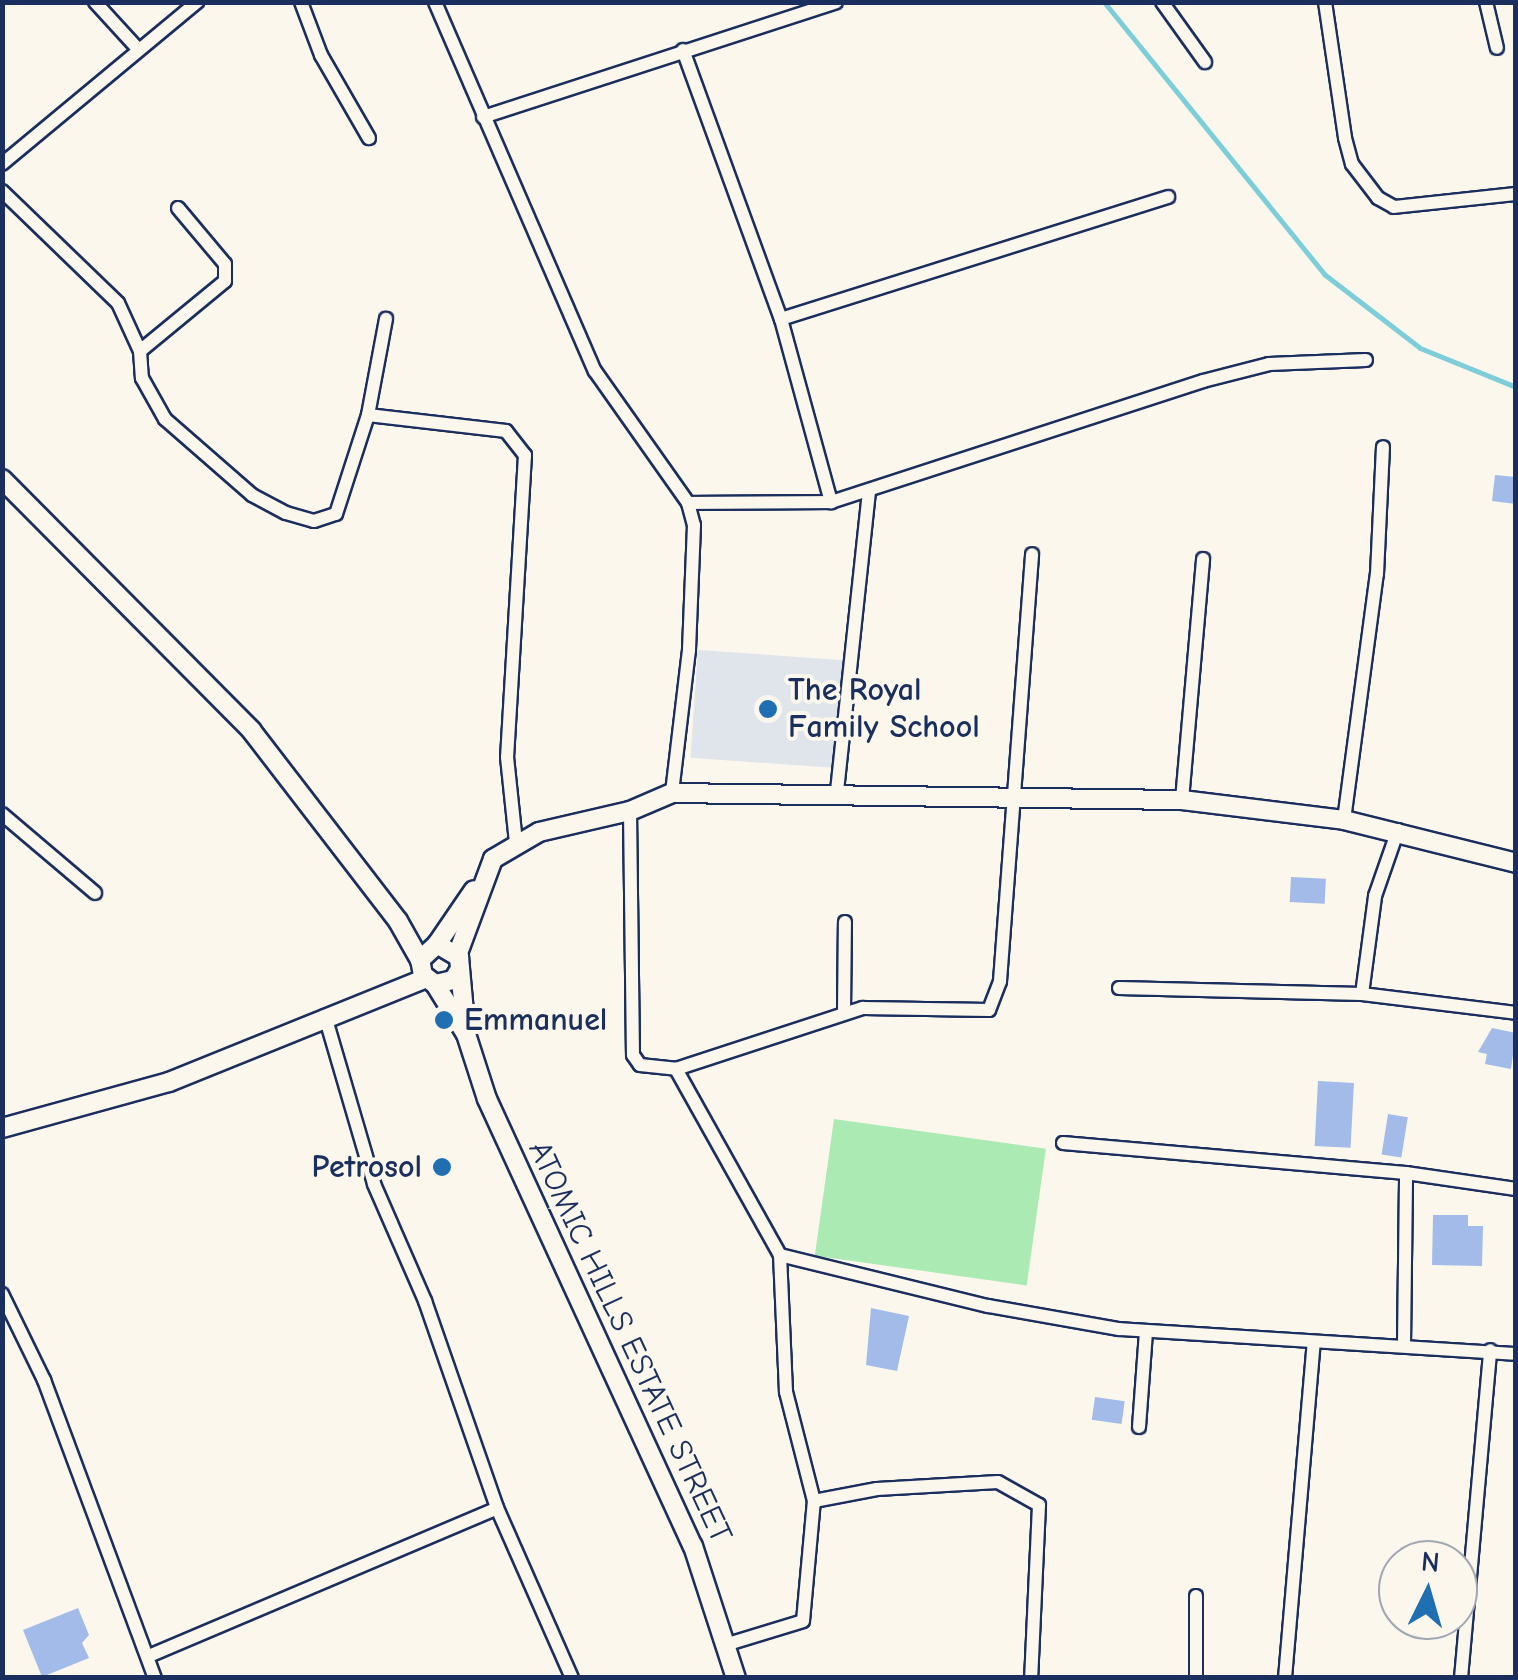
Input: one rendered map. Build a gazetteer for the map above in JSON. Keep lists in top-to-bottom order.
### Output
{
  "streets": {
    "street": ["ATOMIC HILLS ESTATE STREET"]
  },
  "places": ["The Royal Family School", "Emmanuel", "Petrosol"],
  "north": "top"
}
